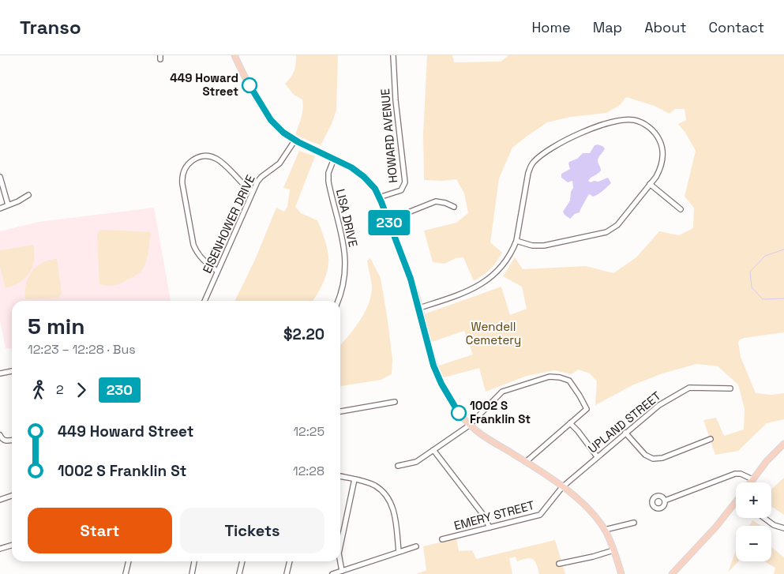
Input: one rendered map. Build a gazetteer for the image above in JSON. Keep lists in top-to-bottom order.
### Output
{
  "streets": {
    "street": [
      "HOWARD AVENUE",
      "LISA DRIVE",
      "EISENHOWER DRIVE",
      "UPLAND STREET",
      "EMERY STREET"
    ]
  },
  "crossings": [
    ["UPLAND STREET", "EMERY STREET"]
  ],
  "parks": ["Wendell Cemetery"],
  "places": ["449 Howard Street", "1002 S Franklin St"],
  "lines": ["bus line 230"],
  "page": {
    "header": "Transo",
    "nav": [
      "Home",
      "Map",
      "About",
      "Contact"
    ],
    "on_map": "230",
    "heading": ["5 min", "12:23 – 12:28 · Bus", "$2.20"],
    "legs": ["2", "230"],
    "list": [
      {
        "name": "449 Howard Street",
        "value": "12:25"
      },
      {
        "name": "1002 S Franklin St",
        "value": "12:28"
      }
    ],
    "map_buttons": ["+", "−"],
    "buttons": ["Start", "Tickets"]
  }
}
